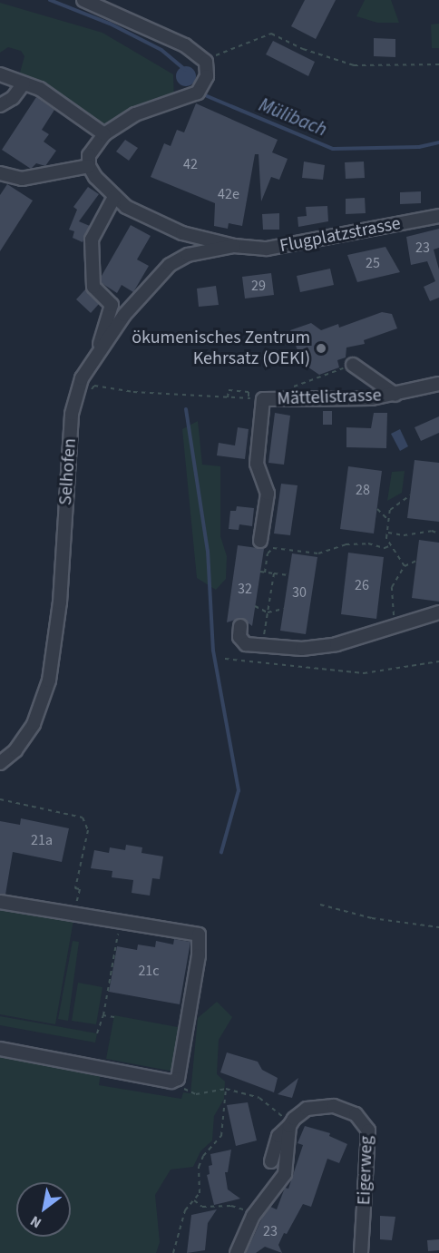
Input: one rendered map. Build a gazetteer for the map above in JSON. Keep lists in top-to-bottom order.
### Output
{
  "streets": {
    "street": [
      "Flugplatzstrasse",
      "Mättelistrasse",
      "Selhofen",
      "Eigerweg"
    ]
  },
  "crossings": [
    ["Flugplatzstrasse", "Selhofen"]
  ],
  "water": ["Mülibach"],
  "places": ["ökumenisches Zentrum Kehrsatz (OEKI)"],
  "house_numbers": [
    "42",
    "42e",
    "23",
    "25",
    "29",
    "28",
    "26",
    "32",
    "30",
    "21a",
    "21c",
    "23"
  ],
  "north": "bottom left"
}
